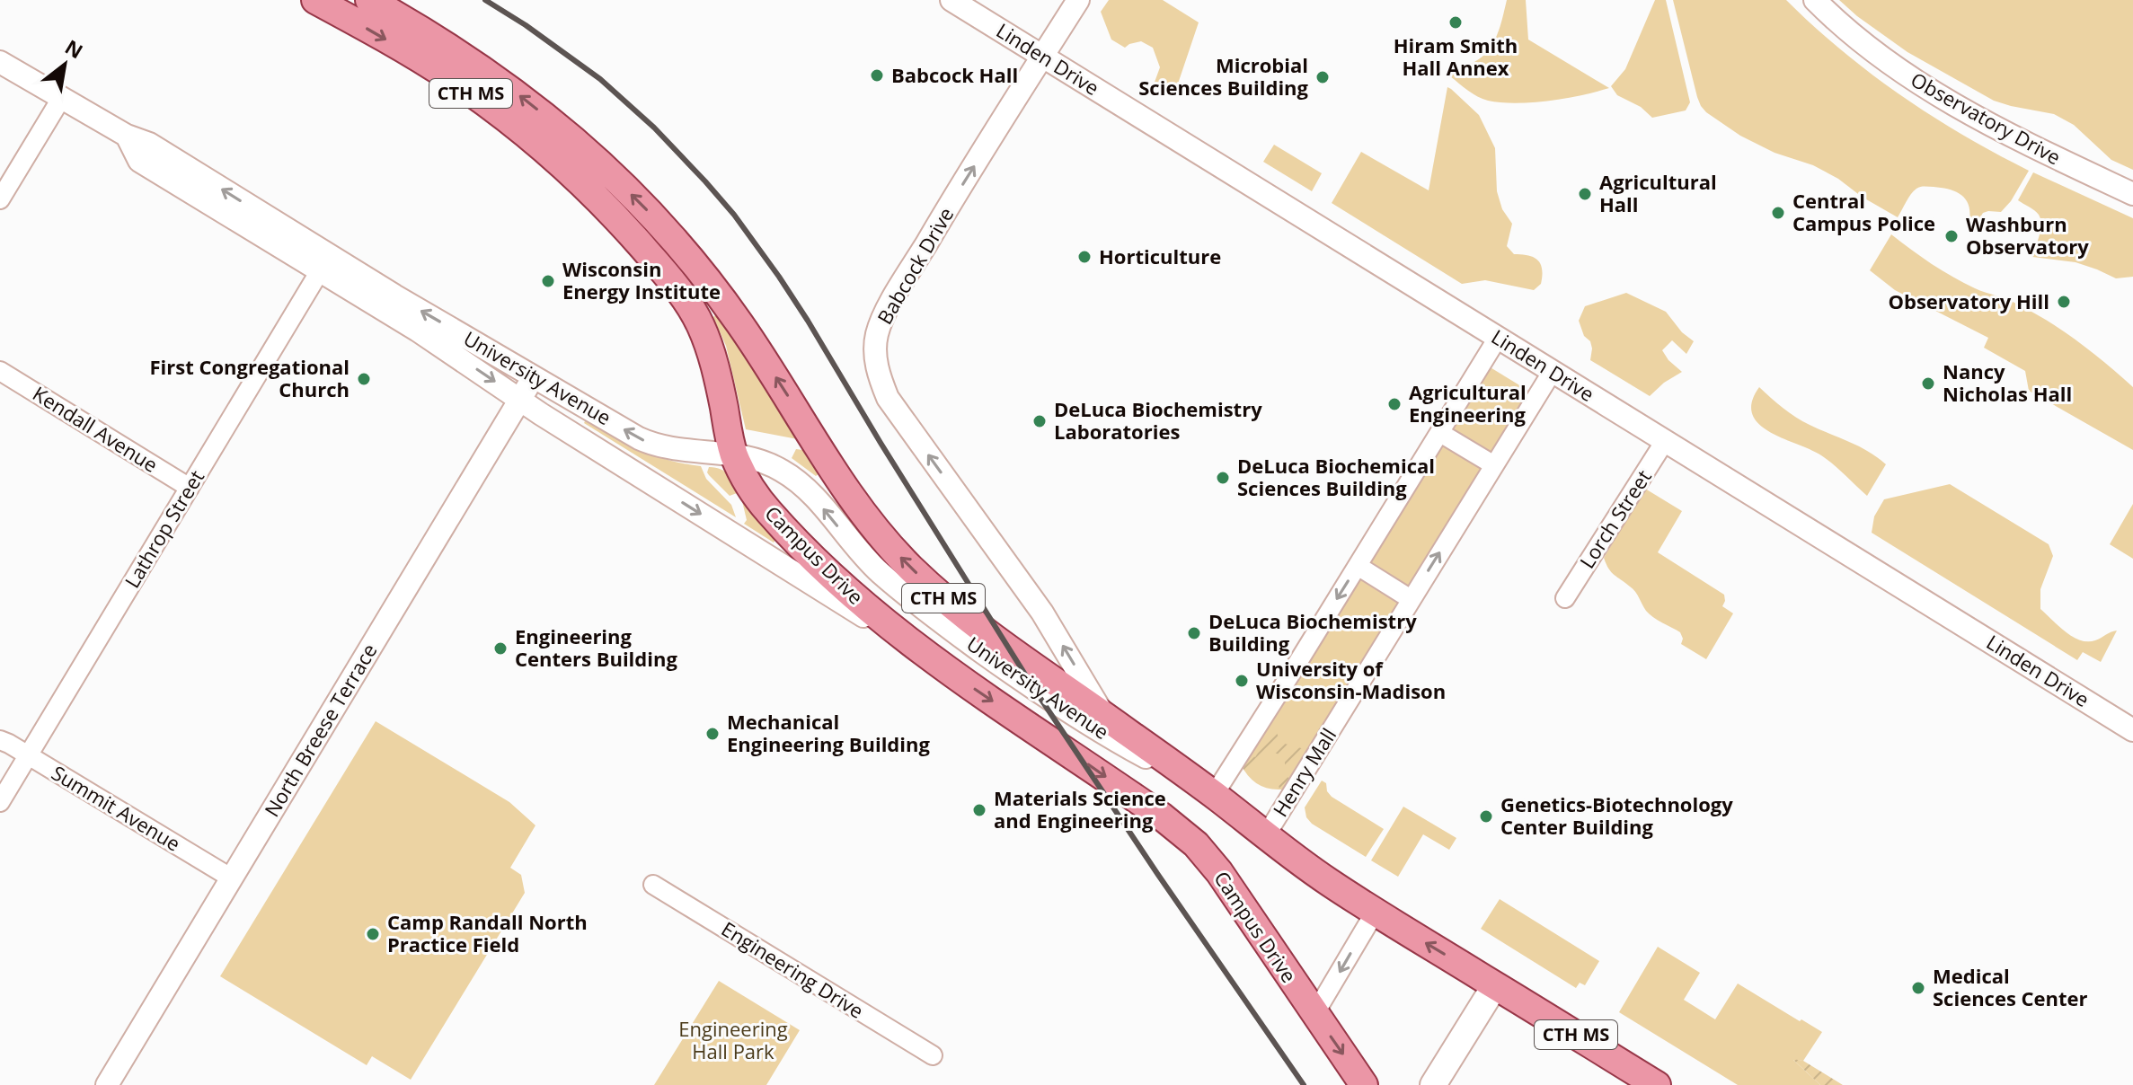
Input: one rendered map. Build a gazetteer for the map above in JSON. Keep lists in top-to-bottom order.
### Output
{
  "streets": {
    "main road": ["CTH MS", "University Avenue", "Campus Drive"],
    "street": [
      "Linden Drive",
      "Observatory Drive",
      "Babcock Drive",
      "Kendall Avenue",
      "Lorch Street",
      "Lathrop Street",
      "North Breese Terrace",
      "Henry Mall",
      "Summit Avenue",
      "Engineering Drive"
    ]
  },
  "crossings": [
    ["Linden Drive", "Babcock Drive"],
    ["Linden Drive", "Lorch Street"],
    ["Linden Drive", "Henry Mall"],
    ["CTH MS", "Babcock Drive"],
    ["CTH MS", "University Avenue"],
    ["University Avenue", "Lathrop Street"],
    ["University Avenue", "Campus Drive"],
    ["University Avenue", "North Breese Terrace"],
    ["University Avenue", "Henry Mall"],
    ["Kendall Avenue", "Lathrop Street"],
    ["Lathrop Street", "Summit Avenue"],
    ["North Breese Terrace", "Summit Avenue"]
  ],
  "one_way": ["Babcock Drive"],
  "parks": ["Engineering Hall Park"],
  "places": [
    "Hiram Smith Hall Annex",
    "Babcock Hall",
    "Microbial Sciences Building",
    "Agricultural Hall",
    "Central Campus Police",
    "Washburn Observatory",
    "Horticulture",
    "Wisconsin Energy Institute",
    "Observatory Hill",
    "First Congregational Church",
    "Nancy Nicholas Hall",
    "Agricultural Engineering",
    "DeLuca Biochemistry Laboratories",
    "DeLuca Biochemical Sciences Building",
    "DeLuca Biochemistry Building",
    "Engineering Centers Building",
    "University of Wisconsin-Madison",
    "Mechanical Engineering Building",
    "Materials Science and Engineering",
    "Genetics-Biotechnology Center Building",
    "Camp Randall North Practice Field",
    "Medical Sciences Center"
  ],
  "north": "top right"
}
